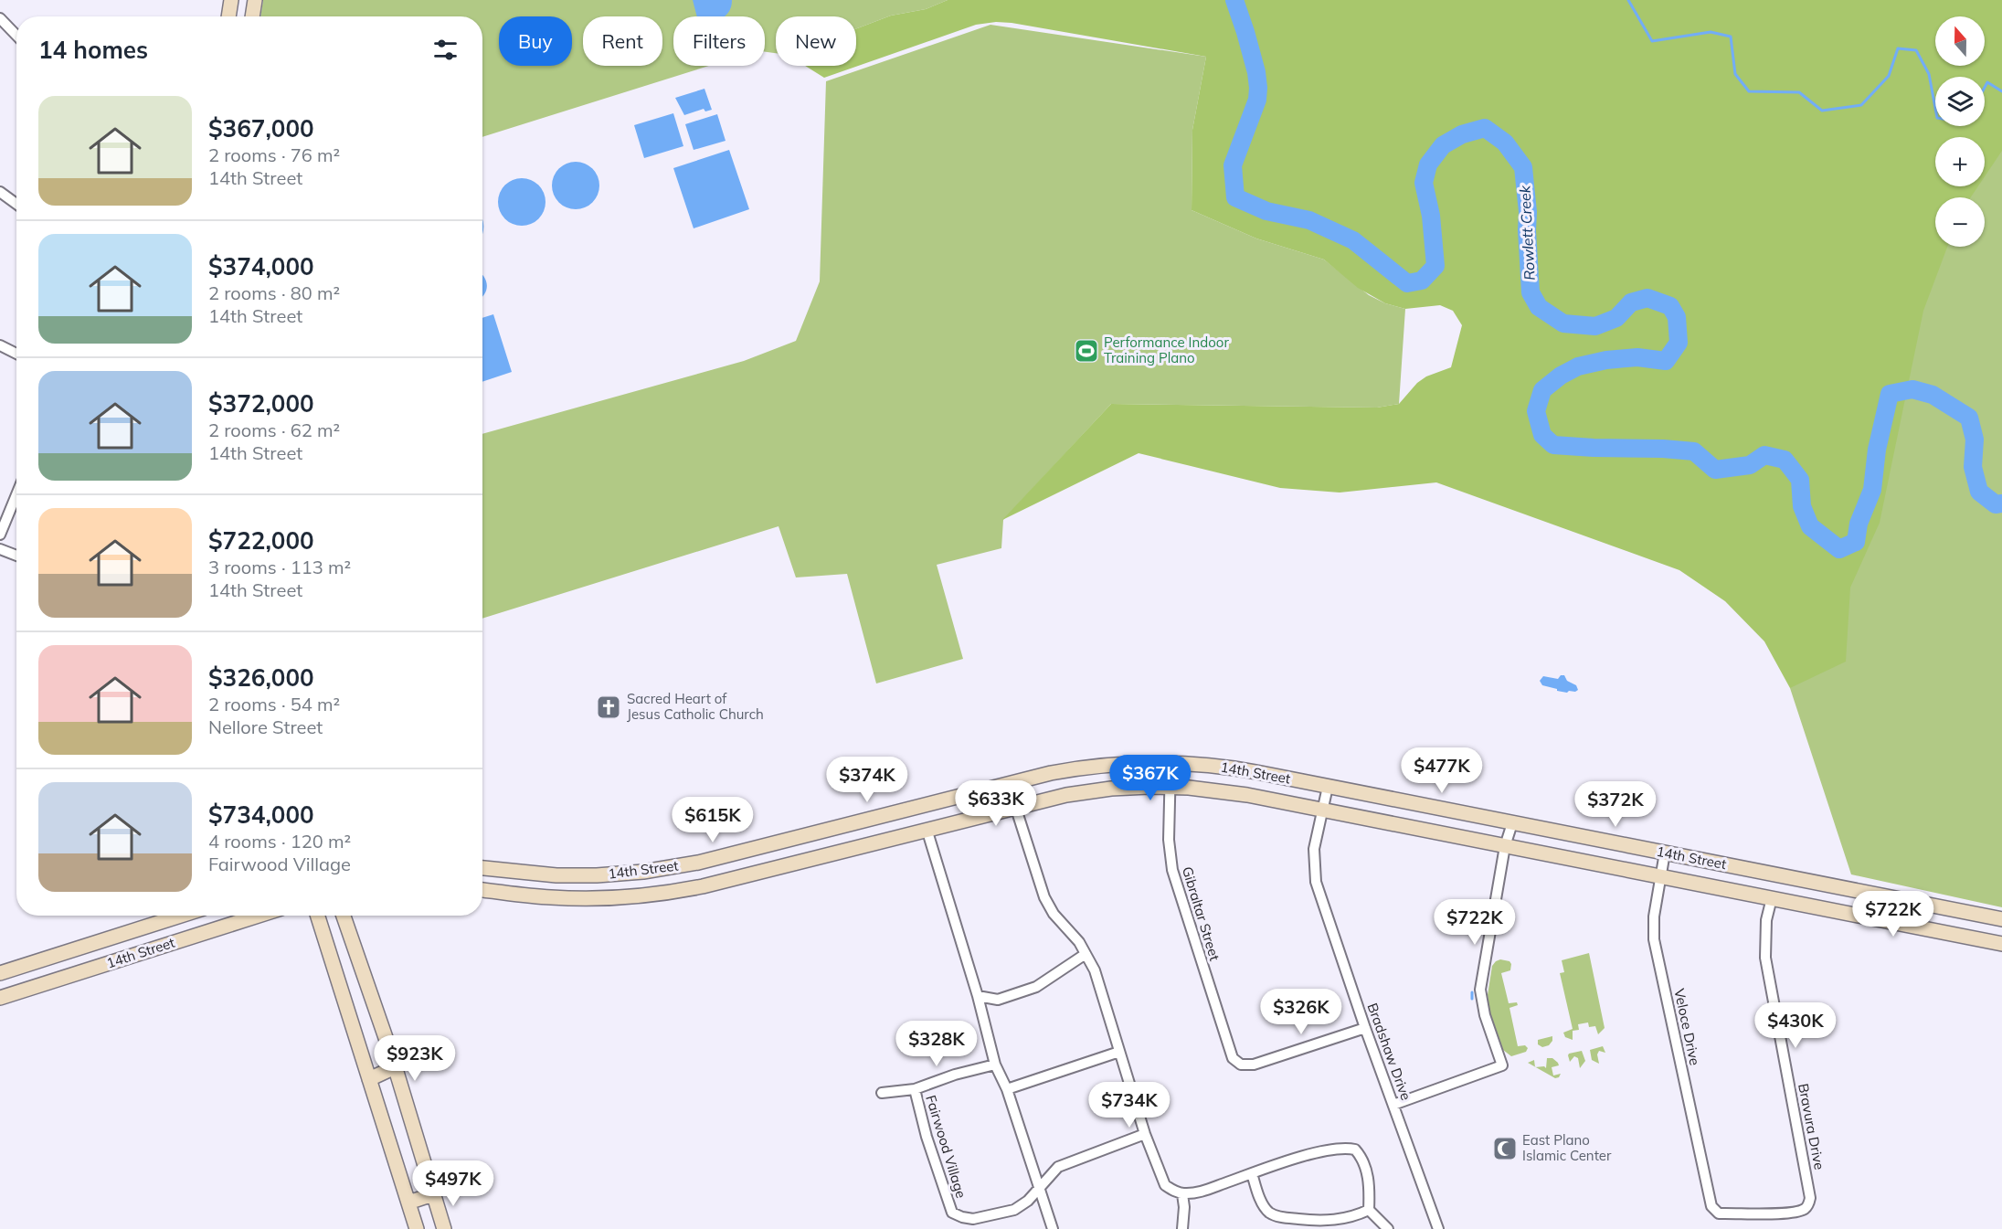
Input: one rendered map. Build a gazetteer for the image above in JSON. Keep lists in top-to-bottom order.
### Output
{
  "streets": {
    "main road": ["14th Street"],
    "street": [
      "Gibraltar Street",
      "Veloce Drive",
      "Bradshaw Drive",
      "Bravura Drive",
      "Fairwood Village"
    ]
  },
  "crossings": [
    ["14th Street", "Gibraltar Street"],
    ["14th Street", "Veloce Drive"],
    ["14th Street", "Bradshaw Drive"],
    ["14th Street", "Bravura Drive"],
    ["Gibraltar Street", "Bradshaw Drive"],
    ["Veloce Drive", "Bravura Drive"]
  ],
  "water": ["Rowlett Creek"],
  "places": {
    "sports": ["Performance Indoor Training Plano"],
    "church": ["Sacred Heart of Jesus Catholic Church"],
    "mosque": ["East Plano Islamic Center"]
  },
  "north": "top",
  "page": {
    "map_buttons": ["+", "−"],
    "chip": [
      "Buy",
      "Rent",
      "Filters",
      "New"
    ],
    "heading": "14 homes",
    "list": [
      {
        "name": "$367,000",
        "note": "2 rooms · 76 m² · 14th Street"
      },
      {
        "name": "$374,000",
        "note": "2 rooms · 80 m² · 14th Street"
      },
      {
        "name": "$372,000",
        "note": "2 rooms · 62 m² · 14th Street"
      },
      {
        "name": "$722,000",
        "note": "3 rooms · 113 m² · 14th Street"
      },
      {
        "name": "$326,000",
        "note": "2 rooms · 54 m² · Nellore Street"
      },
      {
        "name": "$734,000",
        "note": "4 rooms · 120 m² · Fairwood Village"
      }
    ],
    "price": [
      "$477K",
      "$367K",
      "$374K",
      "$633K",
      "$372K",
      "$615K",
      "$722K",
      "$722K",
      "$326K",
      "$430K",
      "$328K",
      "$923K",
      "$734K",
      "$497K"
    ]
  }
}
